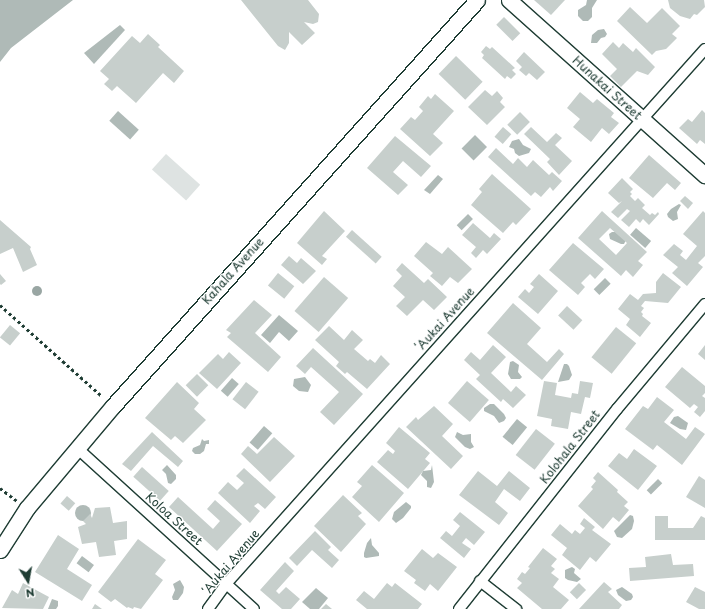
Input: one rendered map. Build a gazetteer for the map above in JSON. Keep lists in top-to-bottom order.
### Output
{
  "streets": {
    "street": [
      "Hunakai Street",
      "Kahala Avenue",
      "ʻAukai Avenue",
      "Kolohala Street",
      "Koloa Street"
    ]
  },
  "crossings": [
    ["Hunakai Street", "ʻAukai Avenue"],
    ["Kahala Avenue", "Koloa Street"],
    ["ʻAukai Avenue", "Koloa Street"]
  ],
  "north": "bottom"
}
